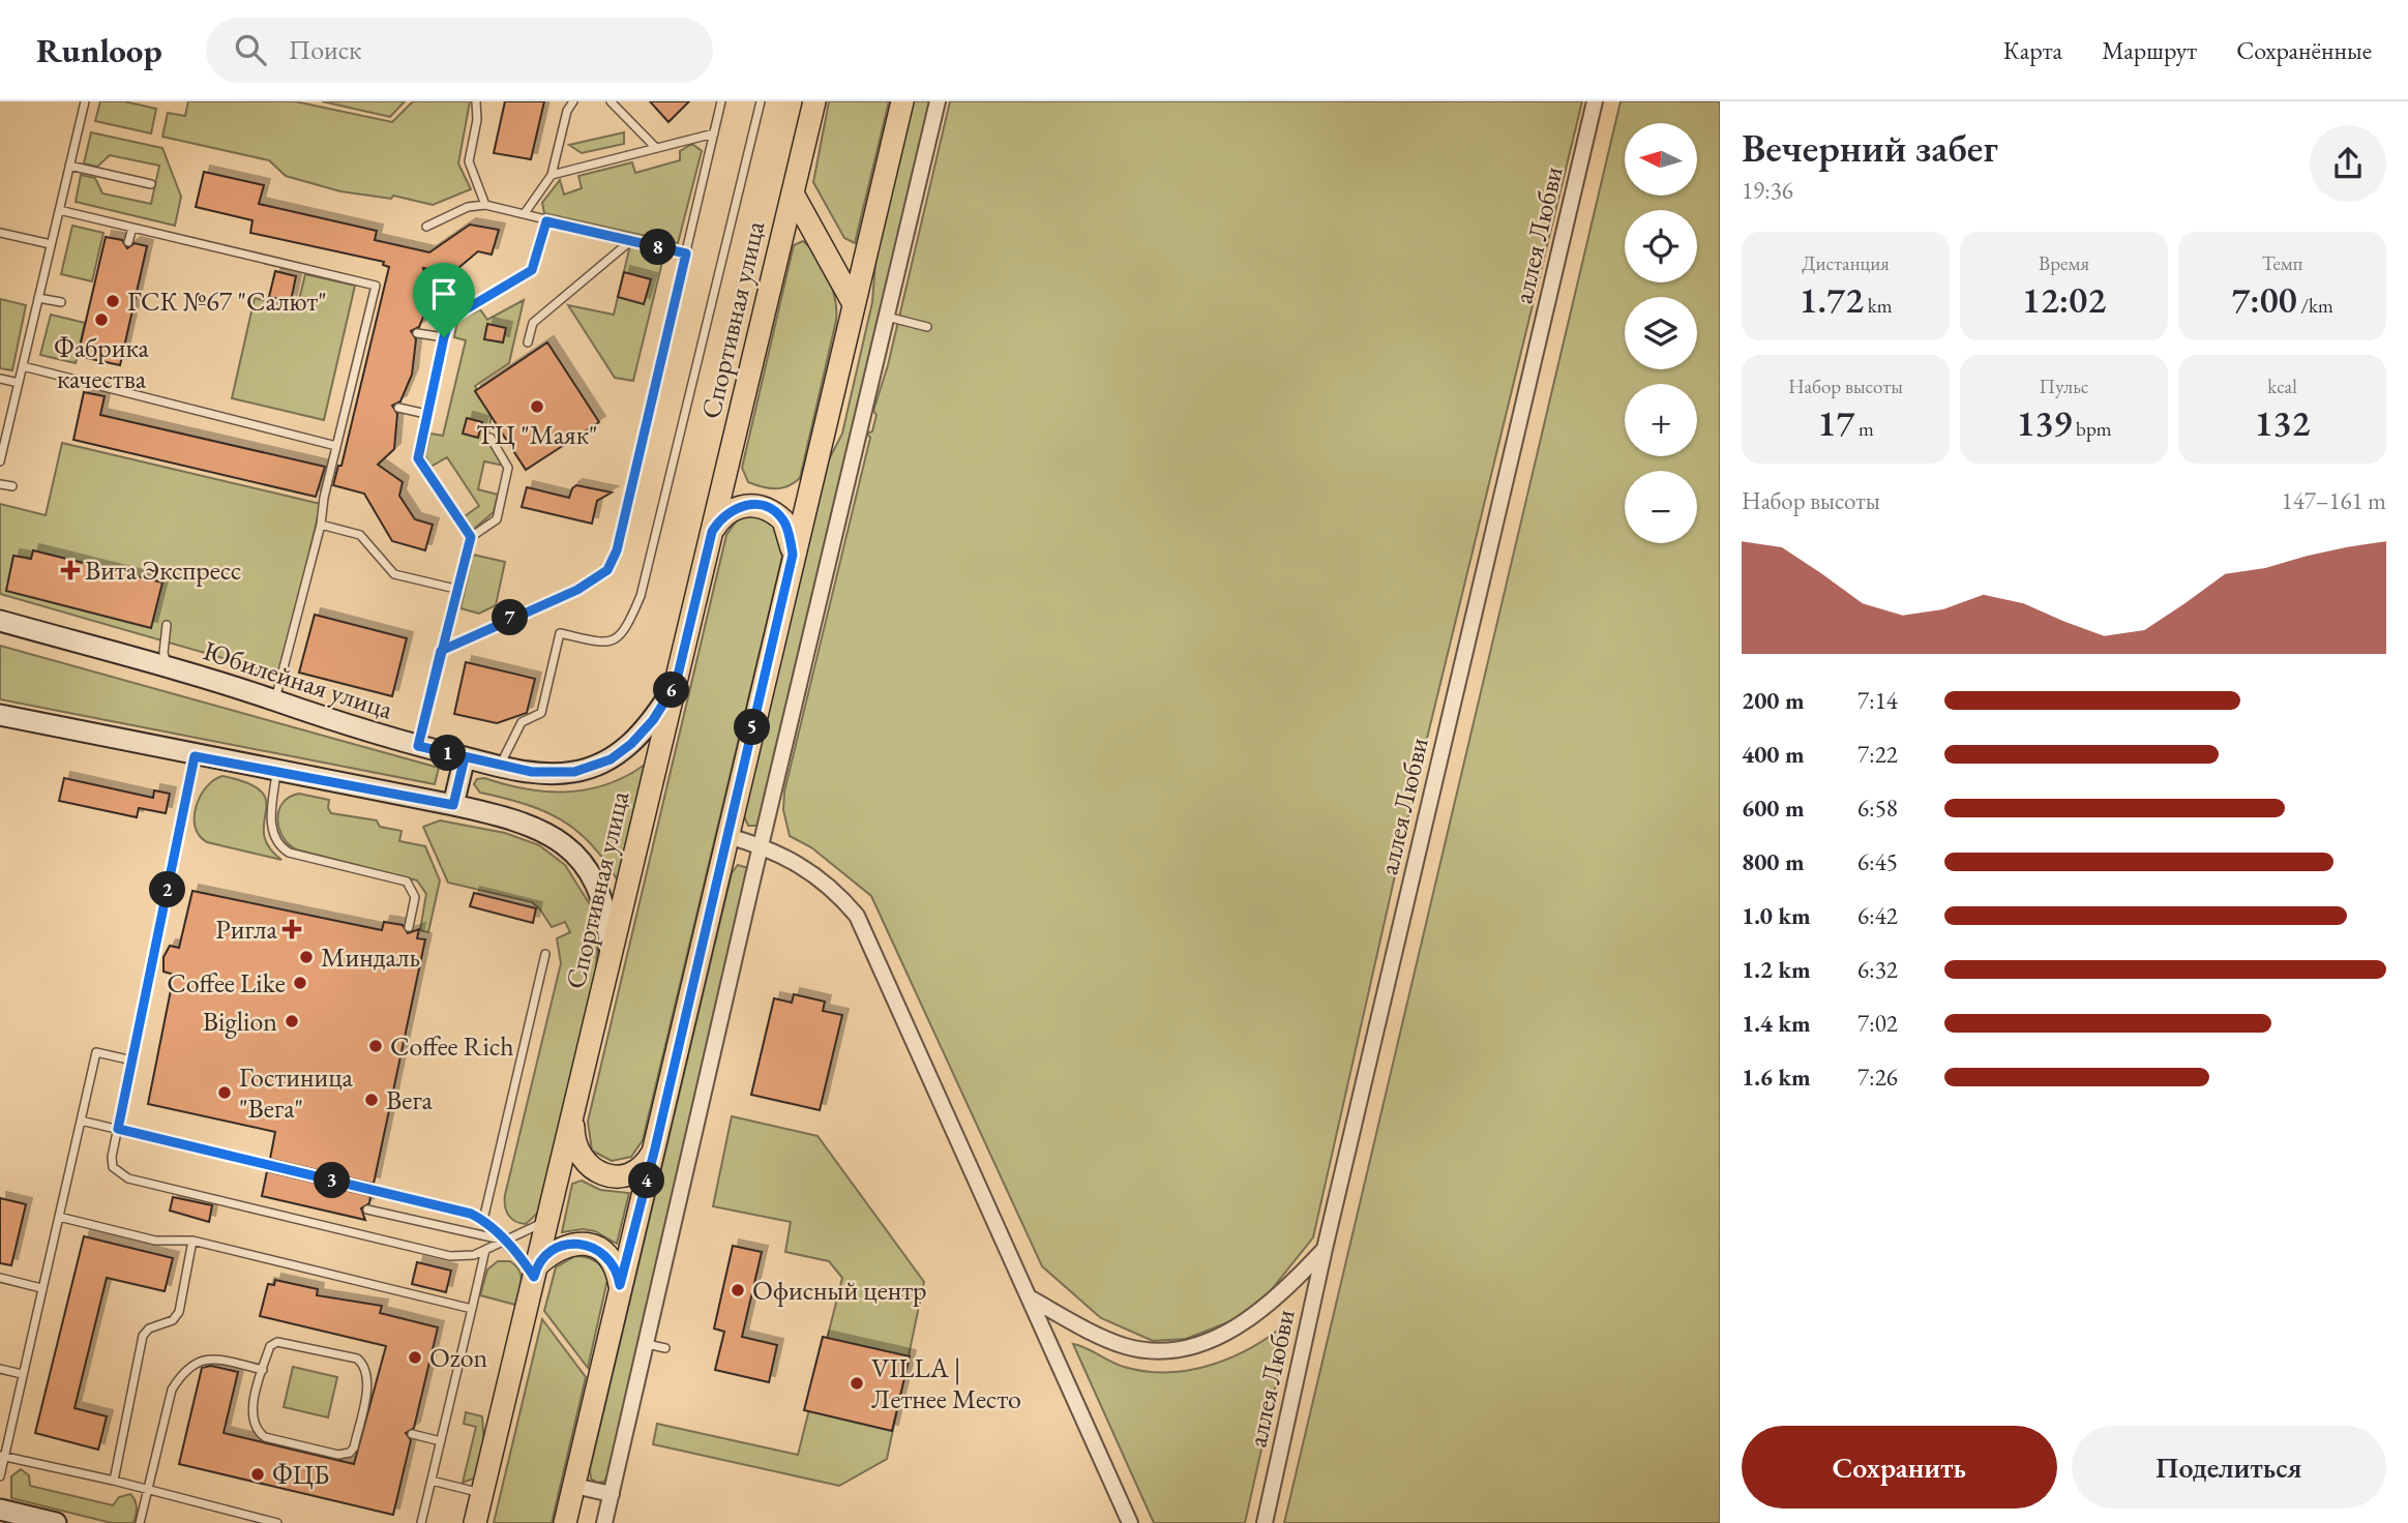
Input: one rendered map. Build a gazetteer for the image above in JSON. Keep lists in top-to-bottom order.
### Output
{
  "streets": {
    "main road": ["Спортивная улица", "Юбилейная улица"],
    "street": ["аллея Любви"]
  },
  "crossings": [
    ["Спортивная улица", "Юбилейная улица"]
  ],
  "places": {
    "other": [
      "ГСК №67 \"Салют\"",
      "Фабрика качества",
      "ТЦ \"Маяк\"",
      "Миндаль",
      "Coffee Like",
      "Biglion",
      "Coffee Rich",
      "Гостиница \"Вега\"",
      "Вега",
      "Офисный центр",
      "Ozon",
      "VILLA | Летнее Место",
      "ФЦБ"
    ],
    "health": ["Вита Экспресс", "Ригла"]
  },
  "north": "left",
  "page": {
    "header": "Runloop",
    "search": "Поиск",
    "nav": ["Карта", "Маршрут", "Сохранённые"],
    "heading": ["Вечерний забег", "19:36"],
    "map_buttons": ["+", "−"],
    "stats": [
      ["Дистанция", "1.72 km"],
      ["Время", "12:02"],
      ["Темп", "7:00 /km"],
      ["Набор высоты", "17 m"],
      ["Пульс", "139 bpm"],
      ["kcal", "132"]
    ],
    "pins": [
      "8",
      "7",
      "6",
      "5",
      "1",
      "2",
      "3",
      "4"
    ],
    "chart": ["Набор высоты", "147–161 m"],
    "list": [
      {
        "name": "200 m",
        "note": "7:14"
      },
      {
        "name": "400 m",
        "note": "7:22"
      },
      {
        "name": "600 m",
        "note": "6:58"
      },
      {
        "name": "800 m",
        "note": "6:45"
      },
      {
        "name": "1.0 km",
        "note": "6:42"
      },
      {
        "name": "1.2 km",
        "note": "6:32"
      },
      {
        "name": "1.4 km",
        "note": "7:02"
      },
      {
        "name": "1.6 km",
        "note": "7:26"
      }
    ],
    "buttons": ["Сохранить", "Поделиться"]
  }
}
